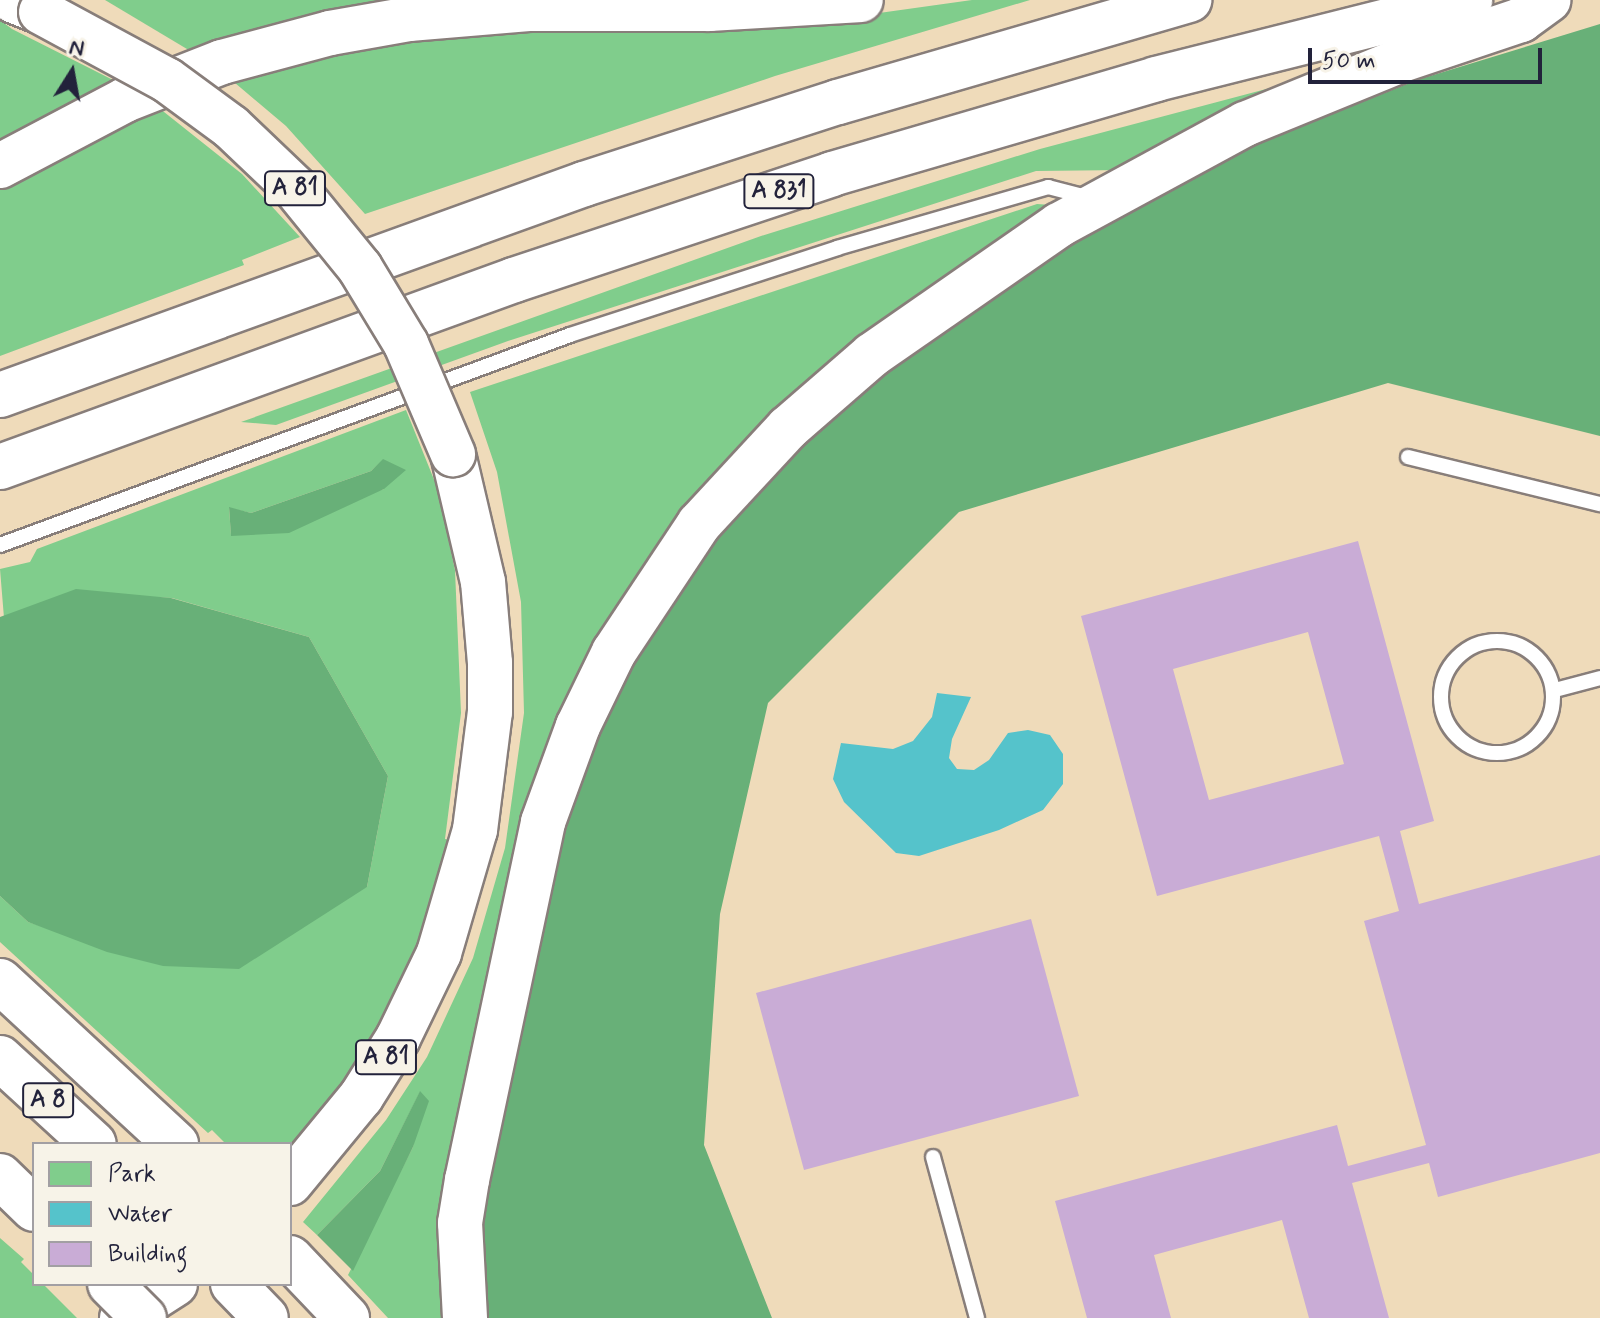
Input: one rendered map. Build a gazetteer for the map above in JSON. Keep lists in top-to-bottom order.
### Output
{
  "streets": {
    "highway": ["A 81", "A 831", "A 8"]
  },
  "legend": ["Park", "Water", "Building"],
  "scale_bar": "50 m",
  "north": "top"
}
